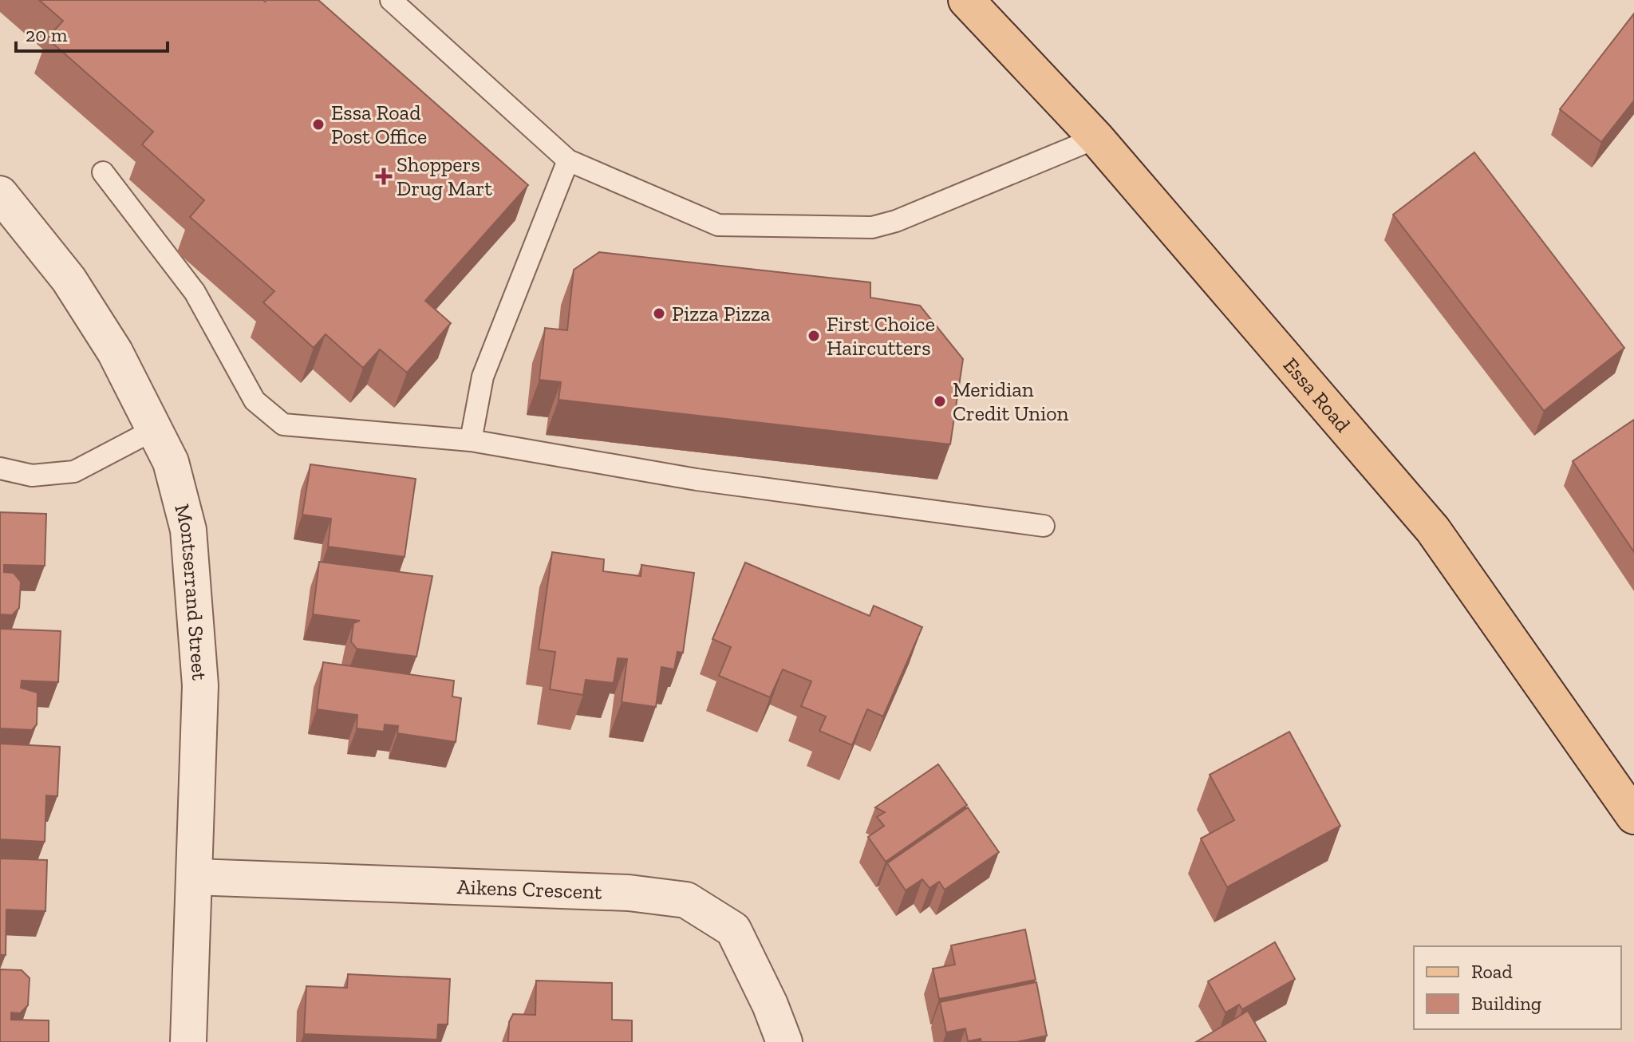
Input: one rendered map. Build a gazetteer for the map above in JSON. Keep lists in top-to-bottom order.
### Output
{
  "streets": {
    "main road": ["Essa Road"],
    "street": ["Montserrand Street", "Aikens Crescent"]
  },
  "crossings": [
    ["Montserrand Street", "Aikens Crescent"]
  ],
  "places": {
    "other": [
      "Essa Road Post Office",
      "Pizza Pizza",
      "First Choice Haircutters",
      "Meridian Credit Union"
    ],
    "health": ["Shoppers Drug Mart"]
  },
  "legend": ["Road", "Building"],
  "scale_bar": "20 m"
}
